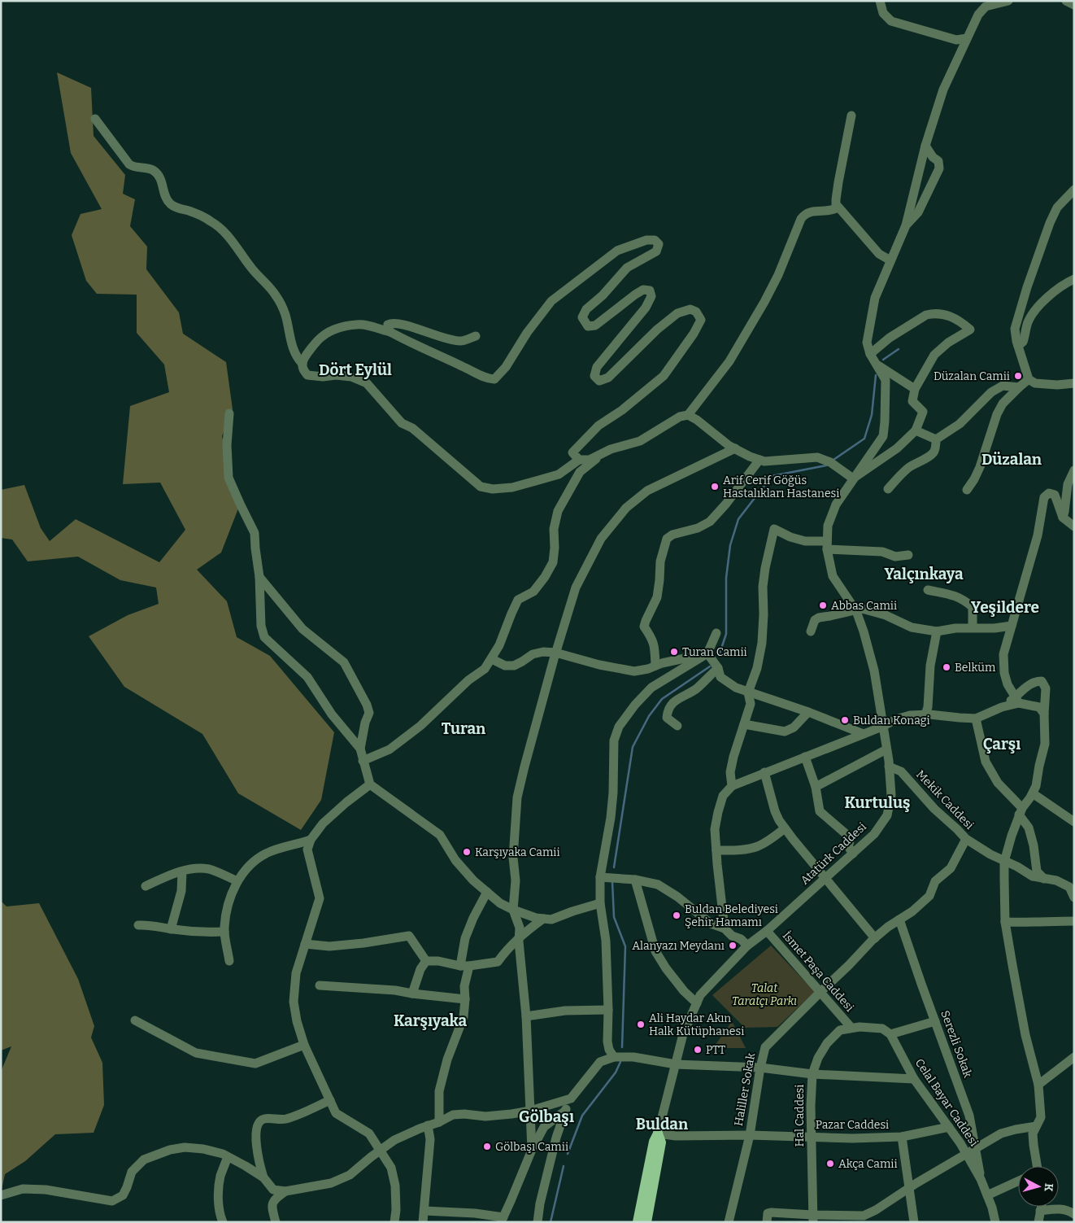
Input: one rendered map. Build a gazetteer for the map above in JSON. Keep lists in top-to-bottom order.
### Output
{
  "streets": {
    "street": [
      "Mekik Caddesi",
      "Atatürk Caddesi",
      "İsmet Paşa Caddesi",
      "Serezli Sokak",
      "Haliller Sokak",
      "Celal Bayar Caddesi",
      "Hal Caddesi",
      "Pazar Caddesi"
    ]
  },
  "crossings": [
    ["Mekik Caddesi", "Atatürk Caddesi"],
    ["Mekik Caddesi", "Haliller Sokak"],
    ["Atatürk Caddesi", "İsmet Paşa Caddesi"],
    ["Atatürk Caddesi", "Pazar Caddesi"],
    ["İsmet Paşa Caddesi", "Haliller Sokak"],
    ["İsmet Paşa Caddesi", "Hal Caddesi"],
    ["Serezli Sokak", "Haliller Sokak"],
    ["Serezli Sokak", "Celal Bayar Caddesi"],
    ["Haliller Sokak", "Pazar Caddesi"],
    ["Celal Bayar Caddesi", "Pazar Caddesi"],
    ["Hal Caddesi", "Pazar Caddesi"]
  ],
  "districts": [
    "Dört Eylül",
    "Düzalan",
    "Yalçınkaya",
    "Yeşildere",
    "Turan",
    "Çarşı",
    "Kurtuluş",
    "Karşıyaka",
    "Gölbaşı",
    "Buldan"
  ],
  "parks": ["Talat Taratçı Parkı"],
  "places": [
    "Düzalan Camii",
    "Arif Cerif Göğüs Hastalıkları Hastanesi",
    "Abbas Camii",
    "Turan Camii",
    "Belküm",
    "Buldan Konagi",
    "Karşıyaka Camii",
    "Buldan Belediyesi Şehir Hamamı",
    "Alanyazı Meydanı",
    "Ali Haydar Akın Halk Kütüphanesi",
    "PTT",
    "Gölbaşı Camii",
    "Akça Camii"
  ],
  "north": "right"
}
